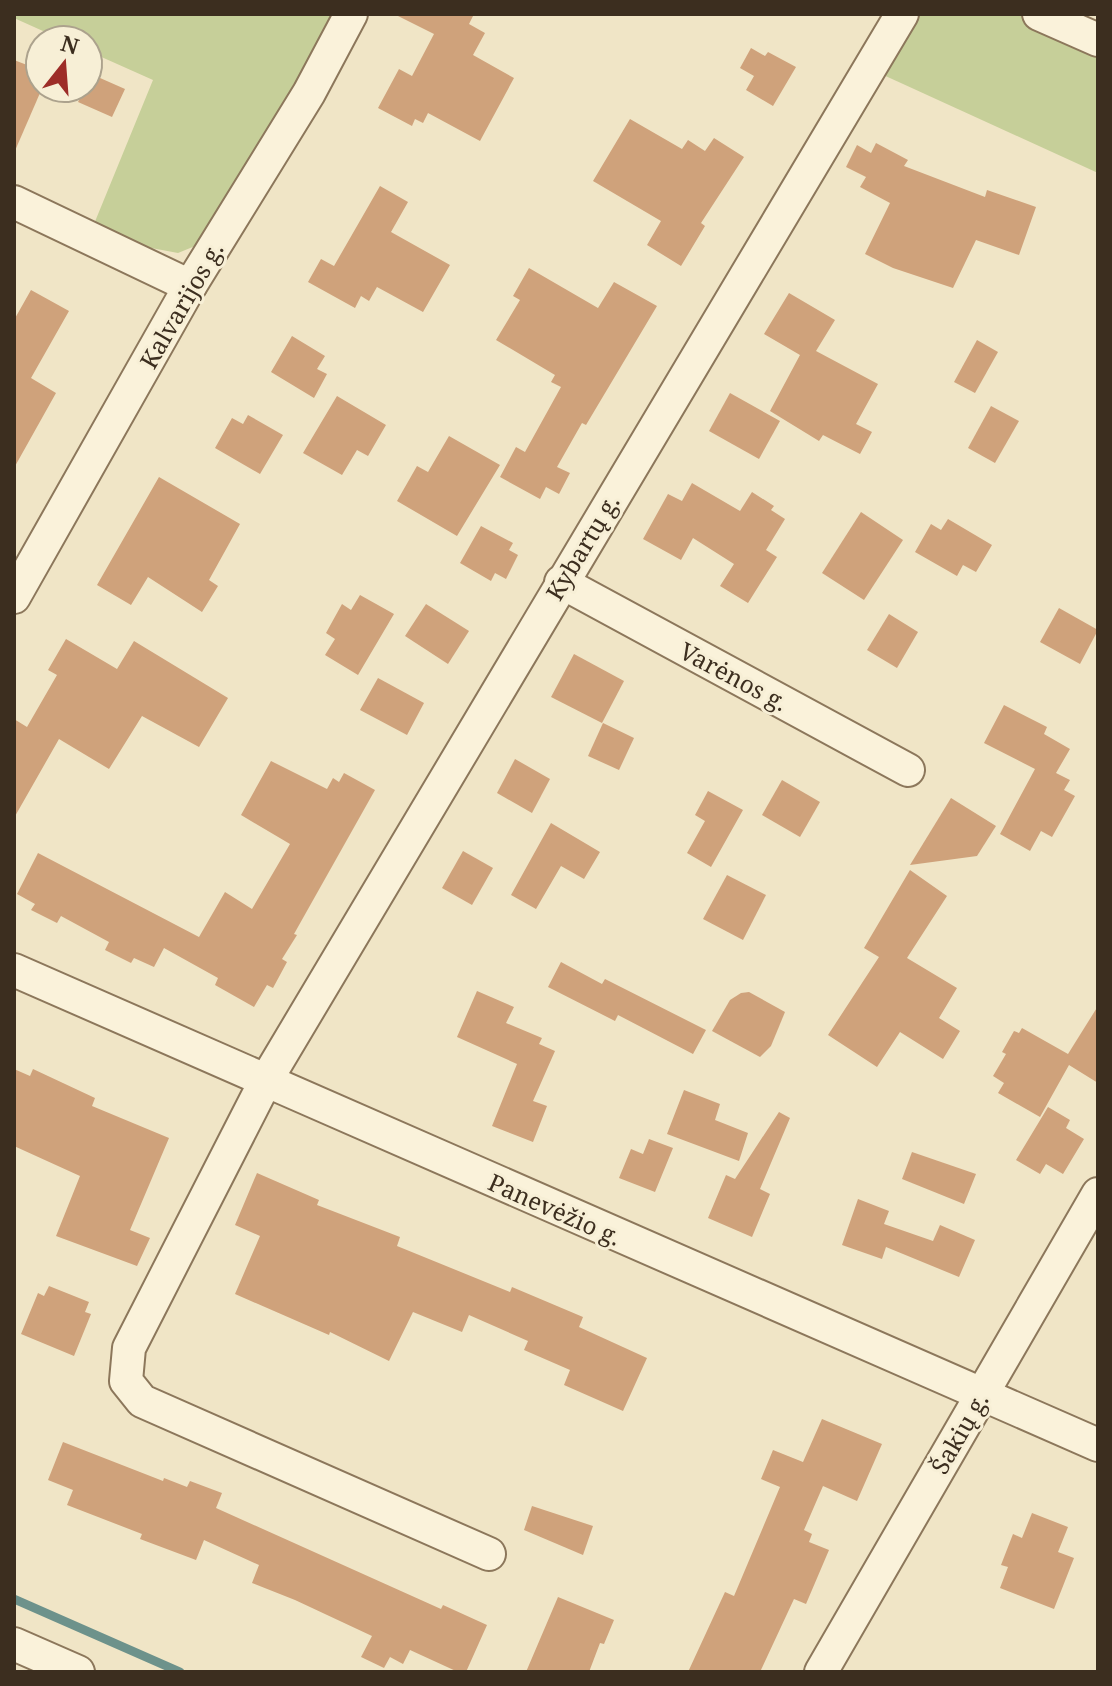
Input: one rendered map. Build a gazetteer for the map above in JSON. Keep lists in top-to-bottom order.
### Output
{
  "streets": {
    "street": [
      "Kalvarijos g.",
      "Kybartų g.",
      "Varėnos g.",
      "Panevėžio g.",
      "Šakių g."
    ]
  },
  "crossings": [
    ["Kybartų g.", "Varėnos g."],
    ["Kybartų g.", "Panevėžio g."],
    ["Panevėžio g.", "Šakių g."]
  ],
  "north": "top"
}
